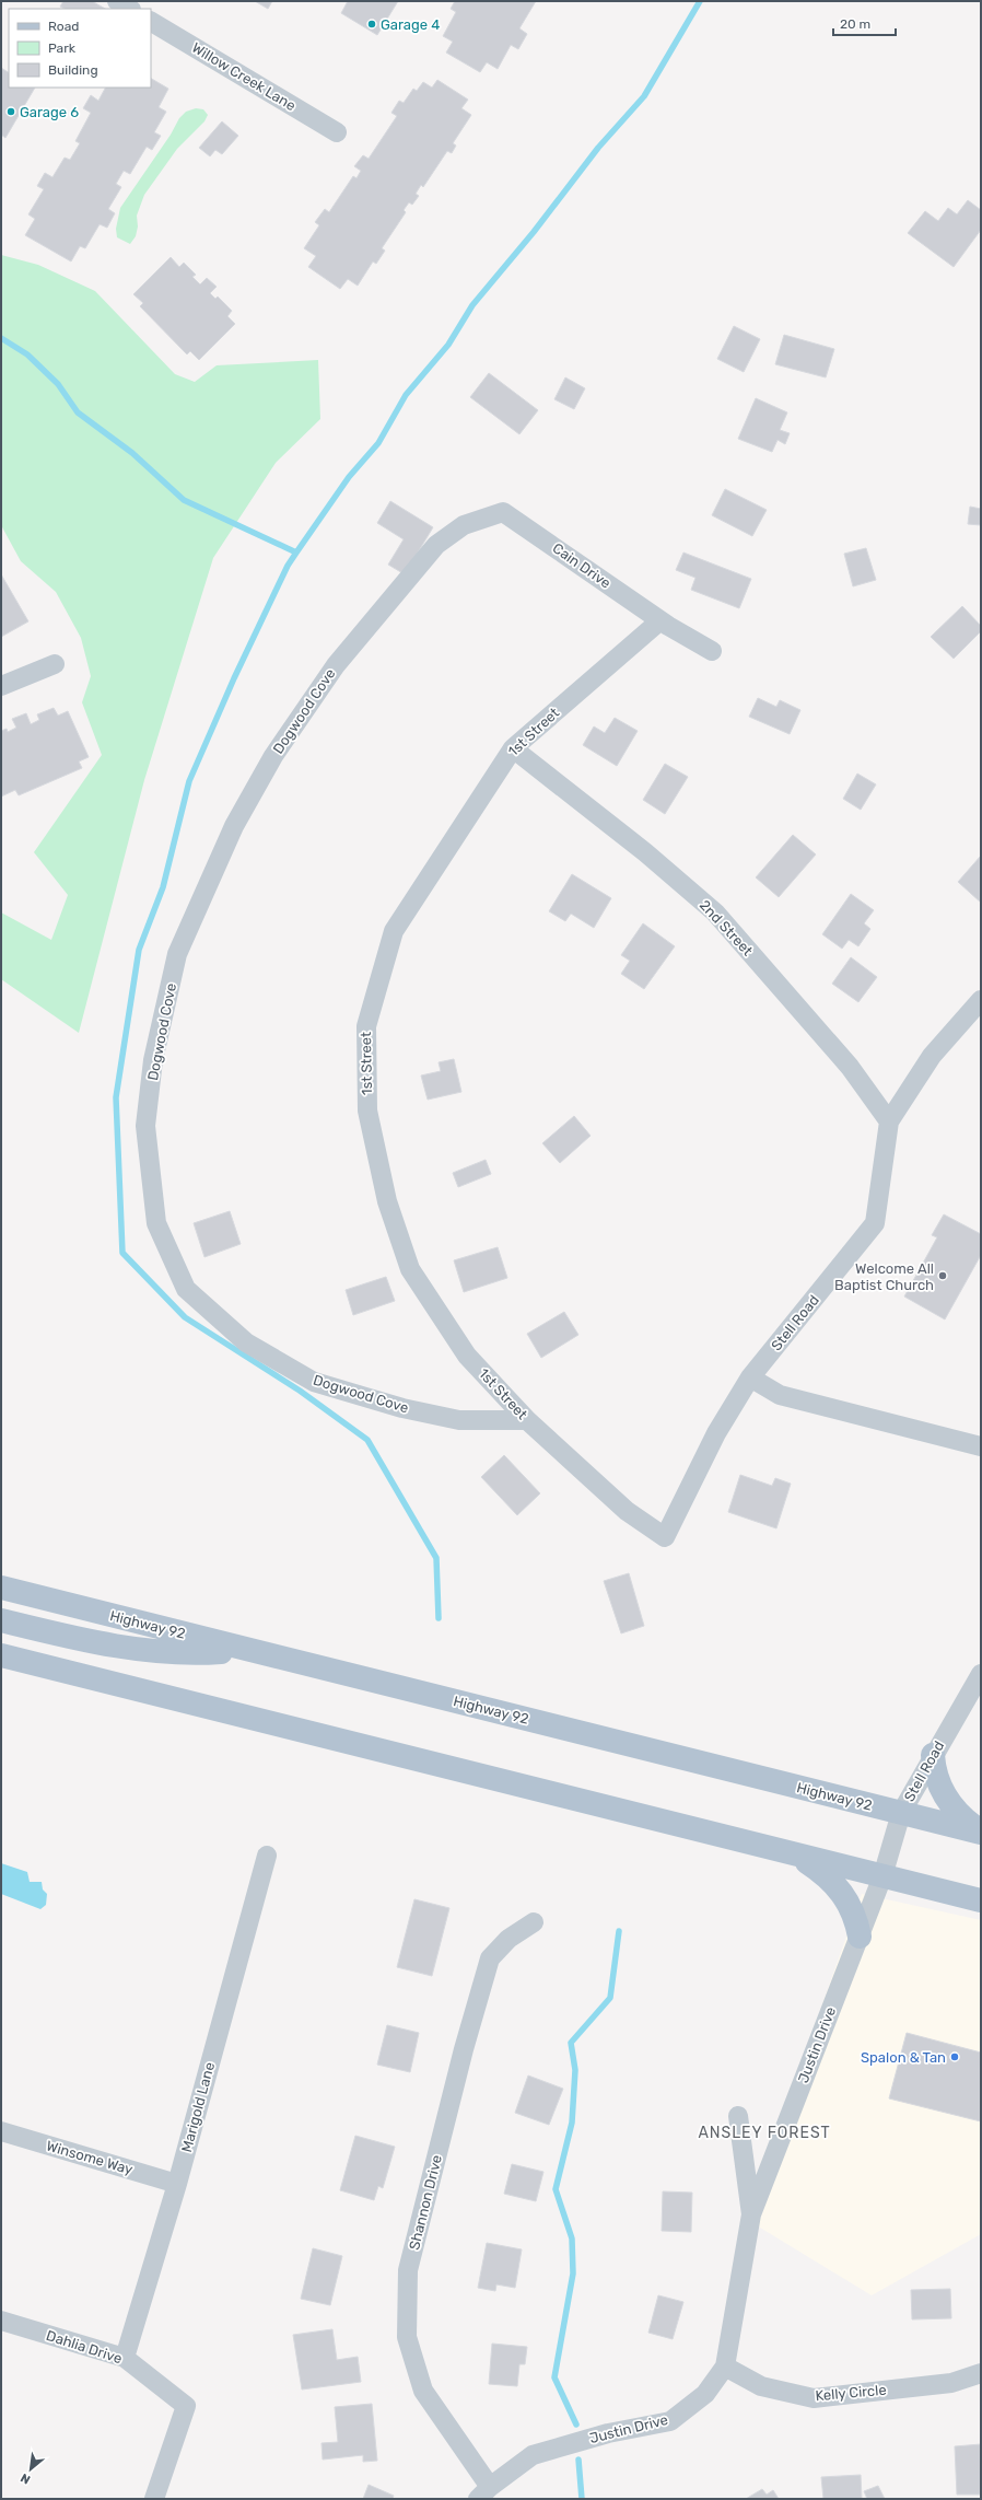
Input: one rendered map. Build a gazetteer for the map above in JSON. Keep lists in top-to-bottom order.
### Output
{
  "streets": {
    "main road": ["Highway 92"],
    "street": [
      "Willow Creek Lane",
      "Cain Drive",
      "Dogwood Cove",
      "1st Street",
      "2nd Street",
      "Stell Road",
      "Justin Drive",
      "Marigold Lane",
      "Winsome Way",
      "Shannon Drive",
      "Dahlia Drive",
      "Kelly Circle"
    ]
  },
  "crossings": [
    ["Cain Drive", "Dogwood Cove"],
    ["Cain Drive", "1st Street"],
    ["Dogwood Cove", "1st Street"],
    ["1st Street", "2nd Street"],
    ["1st Street", "Stell Road"],
    ["2nd Street", "Stell Road"],
    ["Stell Road", "Highway 92"],
    ["Stell Road", "Justin Drive"],
    ["Justin Drive", "Shannon Drive"],
    ["Justin Drive", "Kelly Circle"],
    ["Marigold Lane", "Winsome Way"],
    ["Marigold Lane", "Dahlia Drive"]
  ],
  "districts": ["ANSLEY FOREST"],
  "places": [
    "Garage 4",
    "Garage 6",
    "Welcome All Baptist Church",
    "Spalon & Tan"
  ],
  "legend": ["Road", "Park", "Building"],
  "scale_bar": "20 m",
  "north": "bottom left"
}
